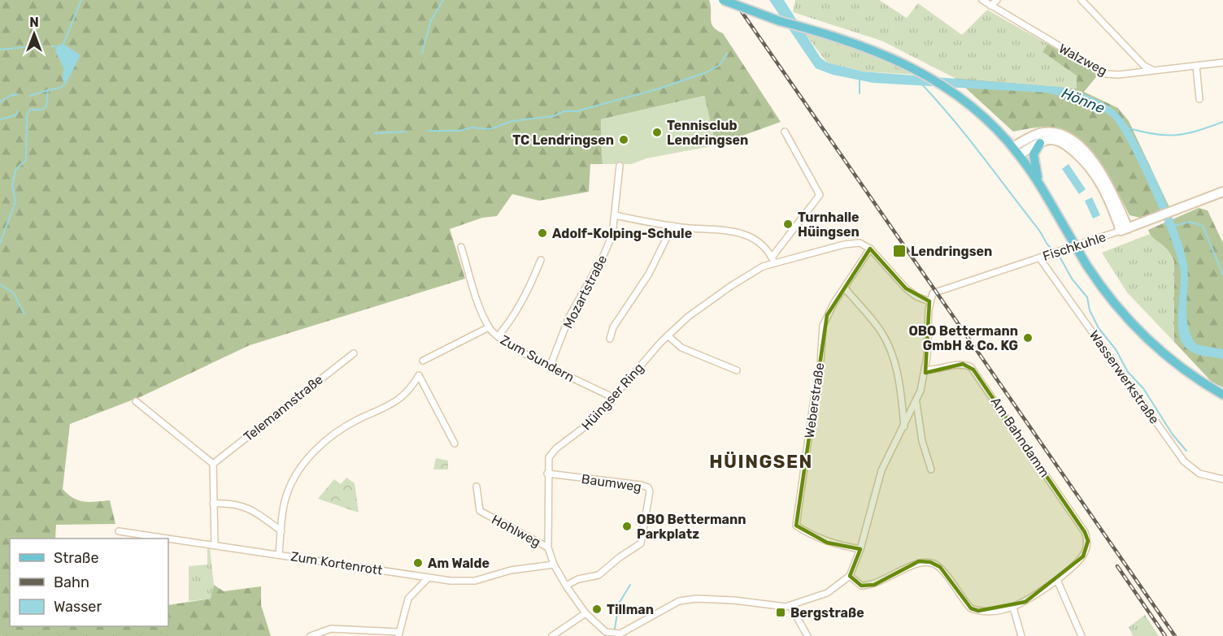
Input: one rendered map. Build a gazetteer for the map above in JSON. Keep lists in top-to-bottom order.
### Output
{
  "streets": {
    "main road": ["Fischkuhle"],
    "street": [
      "Walzweg",
      "Mozartstraße",
      "Zum Sundern",
      "Wasserwerkstraße",
      "Hüingser Ring",
      "Weberstraße",
      "Telemannstraße",
      "Am Bahndamm",
      "Baumweg",
      "Hohlweg",
      "Zum Kortenrott"
    ]
  },
  "crossings": [
    ["Fischkuhle", "Wasserwerkstraße"],
    ["Mozartstraße", "Zum Sundern"],
    ["Zum Sundern", "Hüingser Ring"],
    ["Hüingser Ring", "Weberstraße"],
    ["Hüingser Ring", "Baumweg"],
    ["Hüingser Ring", "Hohlweg"],
    ["Hüingser Ring", "Zum Kortenrott"]
  ],
  "districts": ["HÜINGSEN"],
  "water": ["Hönne"],
  "places": {
    "other": [
      "Tennisclub Lendringsen",
      "TC Lendringsen",
      "Turnhalle Hüingsen",
      "Adolf-Kolping-Schule",
      "OBO Bettermann GmbH & Co. KG",
      "OBO Bettermann Parkplatz",
      "Am Walde",
      "Tillman"
    ],
    "transit": ["Lendringsen", "Bergstraße"]
  },
  "legend": ["Straße", "Bahn", "Wasser"],
  "north": "top"
}
